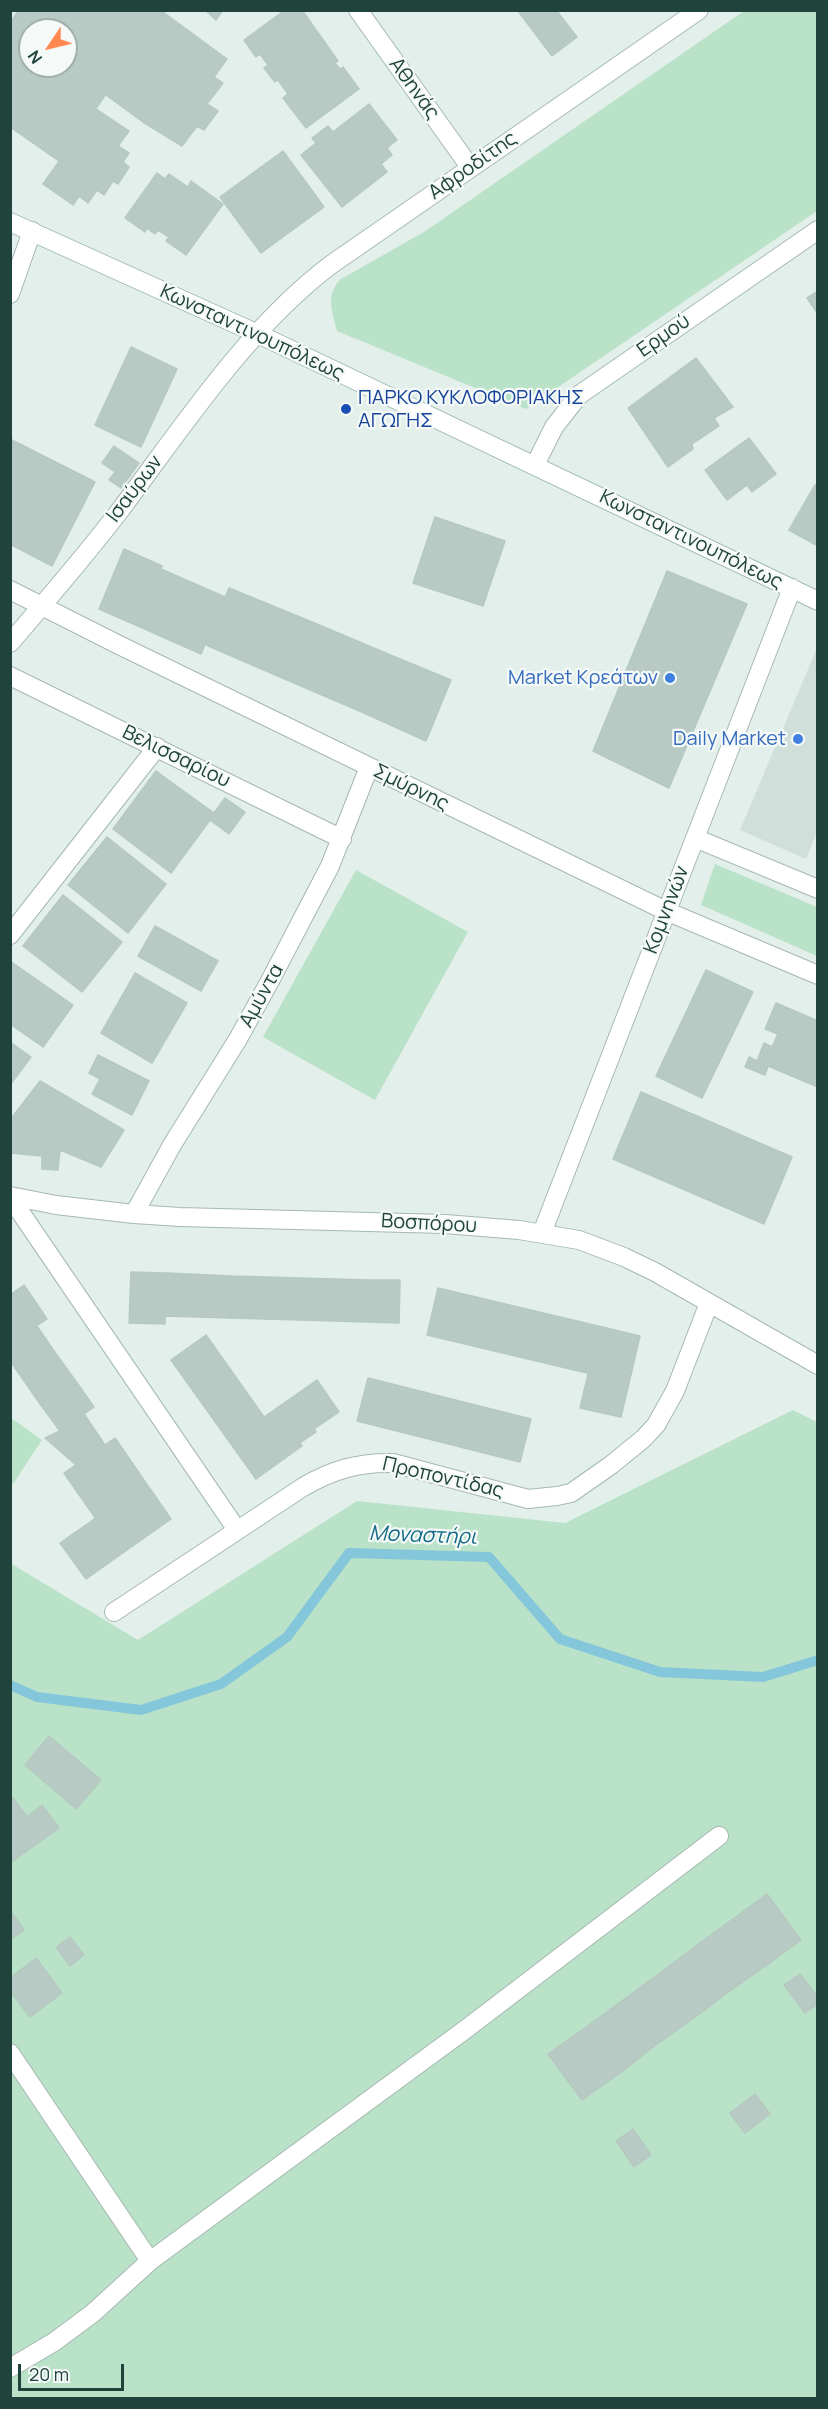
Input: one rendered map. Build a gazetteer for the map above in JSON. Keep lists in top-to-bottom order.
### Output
{
  "streets": {
    "street": [
      "Αθηνάς",
      "Αφροδίτης",
      "Κωνσταντινουπόλεως",
      "Ερμού",
      "Ισαύρων",
      "Βελισσαρίου",
      "Σμύρνης",
      "Κομνηνών",
      "Αμύντα",
      "Βοσπόρου",
      "Προποντίδας"
    ]
  },
  "crossings": [
    ["Αθηνάς", "Αφροδίτης"],
    ["Αφροδίτης", "Κωνσταντινουπόλεως"],
    ["Αφροδίτης", "Ισαύρων"],
    ["Κωνσταντινουπόλεως", "Ερμού"],
    ["Κωνσταντινουπόλεως", "Ισαύρων"],
    ["Κωνσταντινουπόλεως", "Κομνηνών"],
    ["Ισαύρων", "Σμύρνης"],
    ["Βελισσαρίου", "Αμύντα"],
    ["Σμύρνης", "Κομνηνών"],
    ["Σμύρνης", "Αμύντα"],
    ["Κομνηνών", "Βοσπόρου"],
    ["Αμύντα", "Βοσπόρου"],
    ["Βοσπόρου", "Προποντίδας"]
  ],
  "water": ["Μοναστήρι"],
  "places": ["ΠΑΡΚΟ ΚΥΚΛΟΦΟΡΙΑΚΗΣ ΑΓΩΓΗΣ", "Market Κρεάτων", "Daily Market"],
  "scale_bar": "20 m",
  "north": "bottom left"
}
